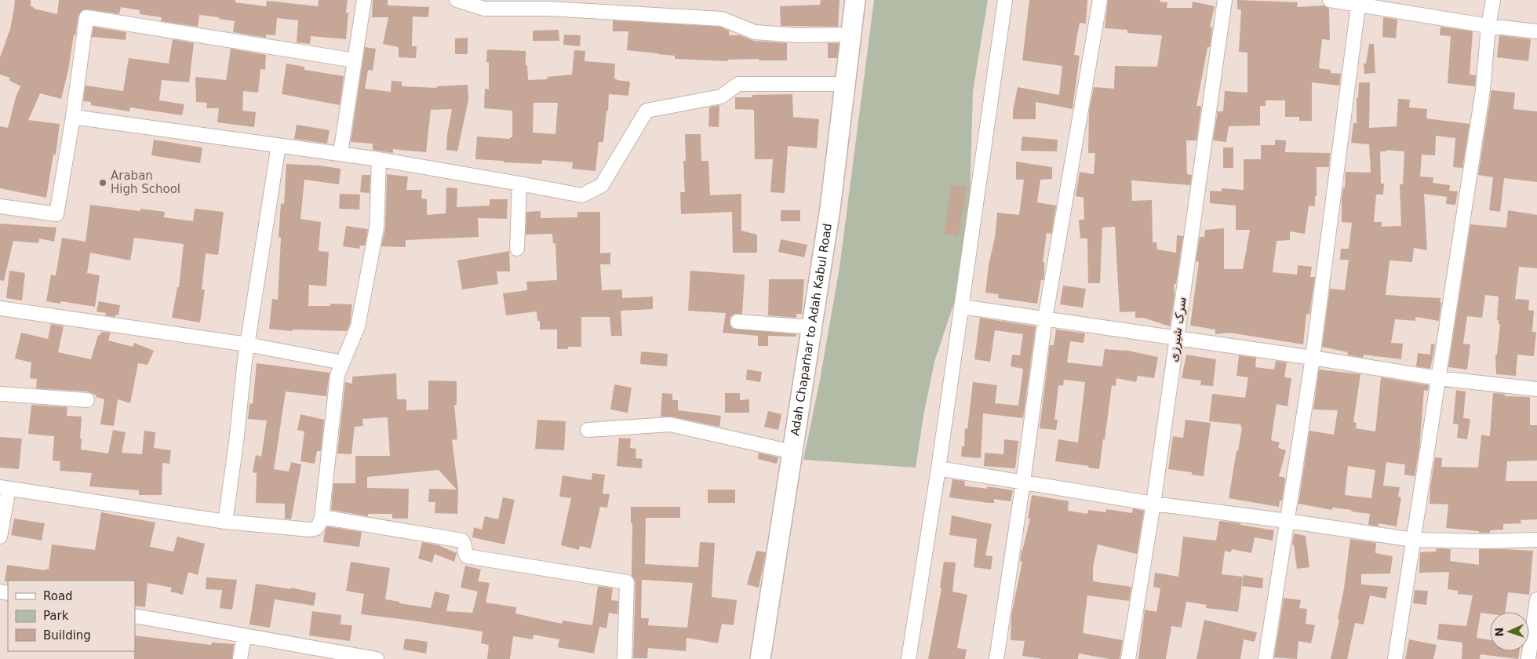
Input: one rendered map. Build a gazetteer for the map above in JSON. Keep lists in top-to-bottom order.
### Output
{
  "streets": {
    "main road": ["Adah Chaparhar to Adah Kabul Road"],
    "street": ["سرک شیرزی"]
  },
  "places": ["Araban High School"],
  "legend": ["Road", "Park", "Building"],
  "north": "left"
}
